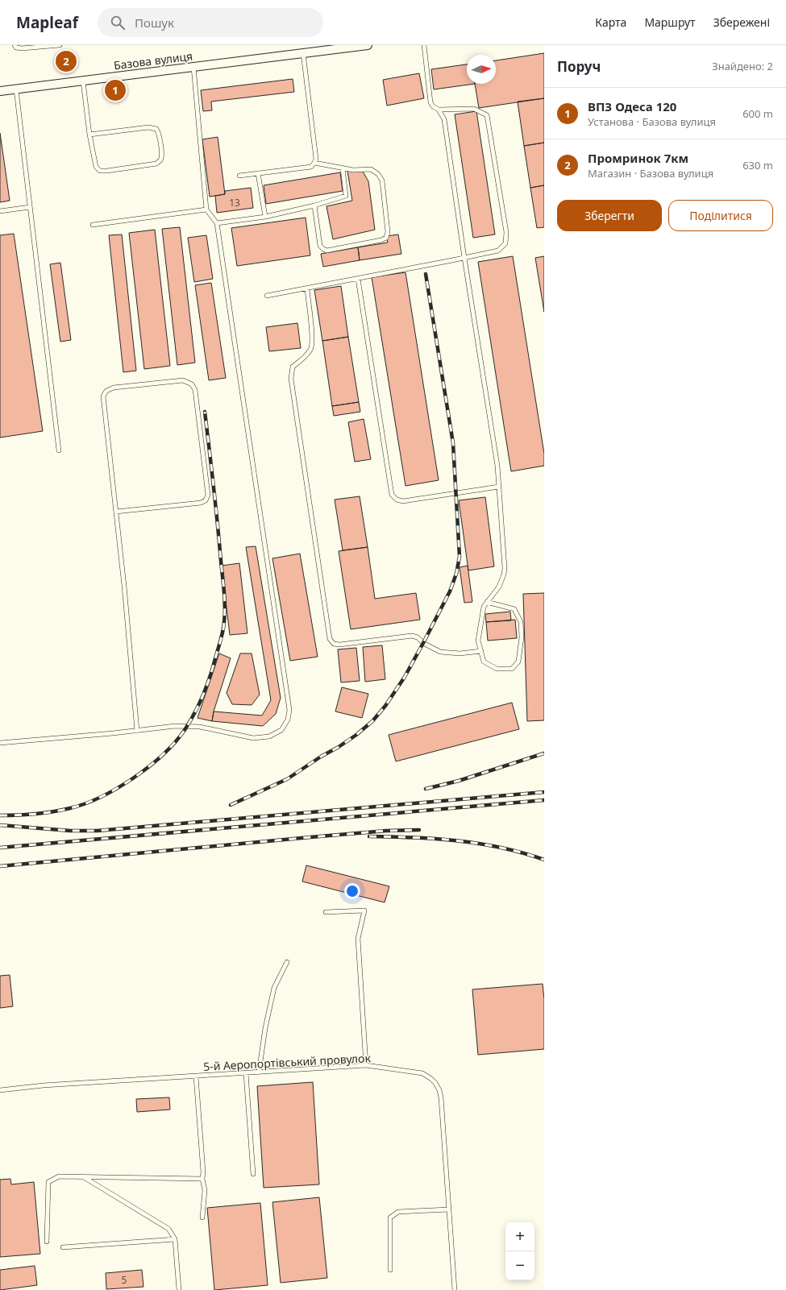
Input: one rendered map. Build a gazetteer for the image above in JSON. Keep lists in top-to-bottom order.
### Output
{
  "streets": {
    "street": ["Базова вулиця"],
    "lane": ["5-й Аеропортівський провулок"]
  },
  "house_numbers": ["13", "5"],
  "north": "right",
  "page": {
    "header": "Mapleaf",
    "search": "Пошук",
    "nav": ["Карта", "Маршрут", "Збережені"],
    "heading": ["Поруч", "Знайдено: 2"],
    "pins": ["2", "1"],
    "list": [
      {
        "mark": "1",
        "name": "ВПЗ Одеса 120",
        "note": "Установа · Базова вулиця",
        "value": "600 m"
      },
      {
        "mark": "2",
        "name": "Промринок 7км",
        "note": "Магазин · Базова вулиця",
        "value": "630 m"
      }
    ],
    "buttons": ["Зберегти", "Поділитися"],
    "map_buttons": ["+", "−"]
  }
}
